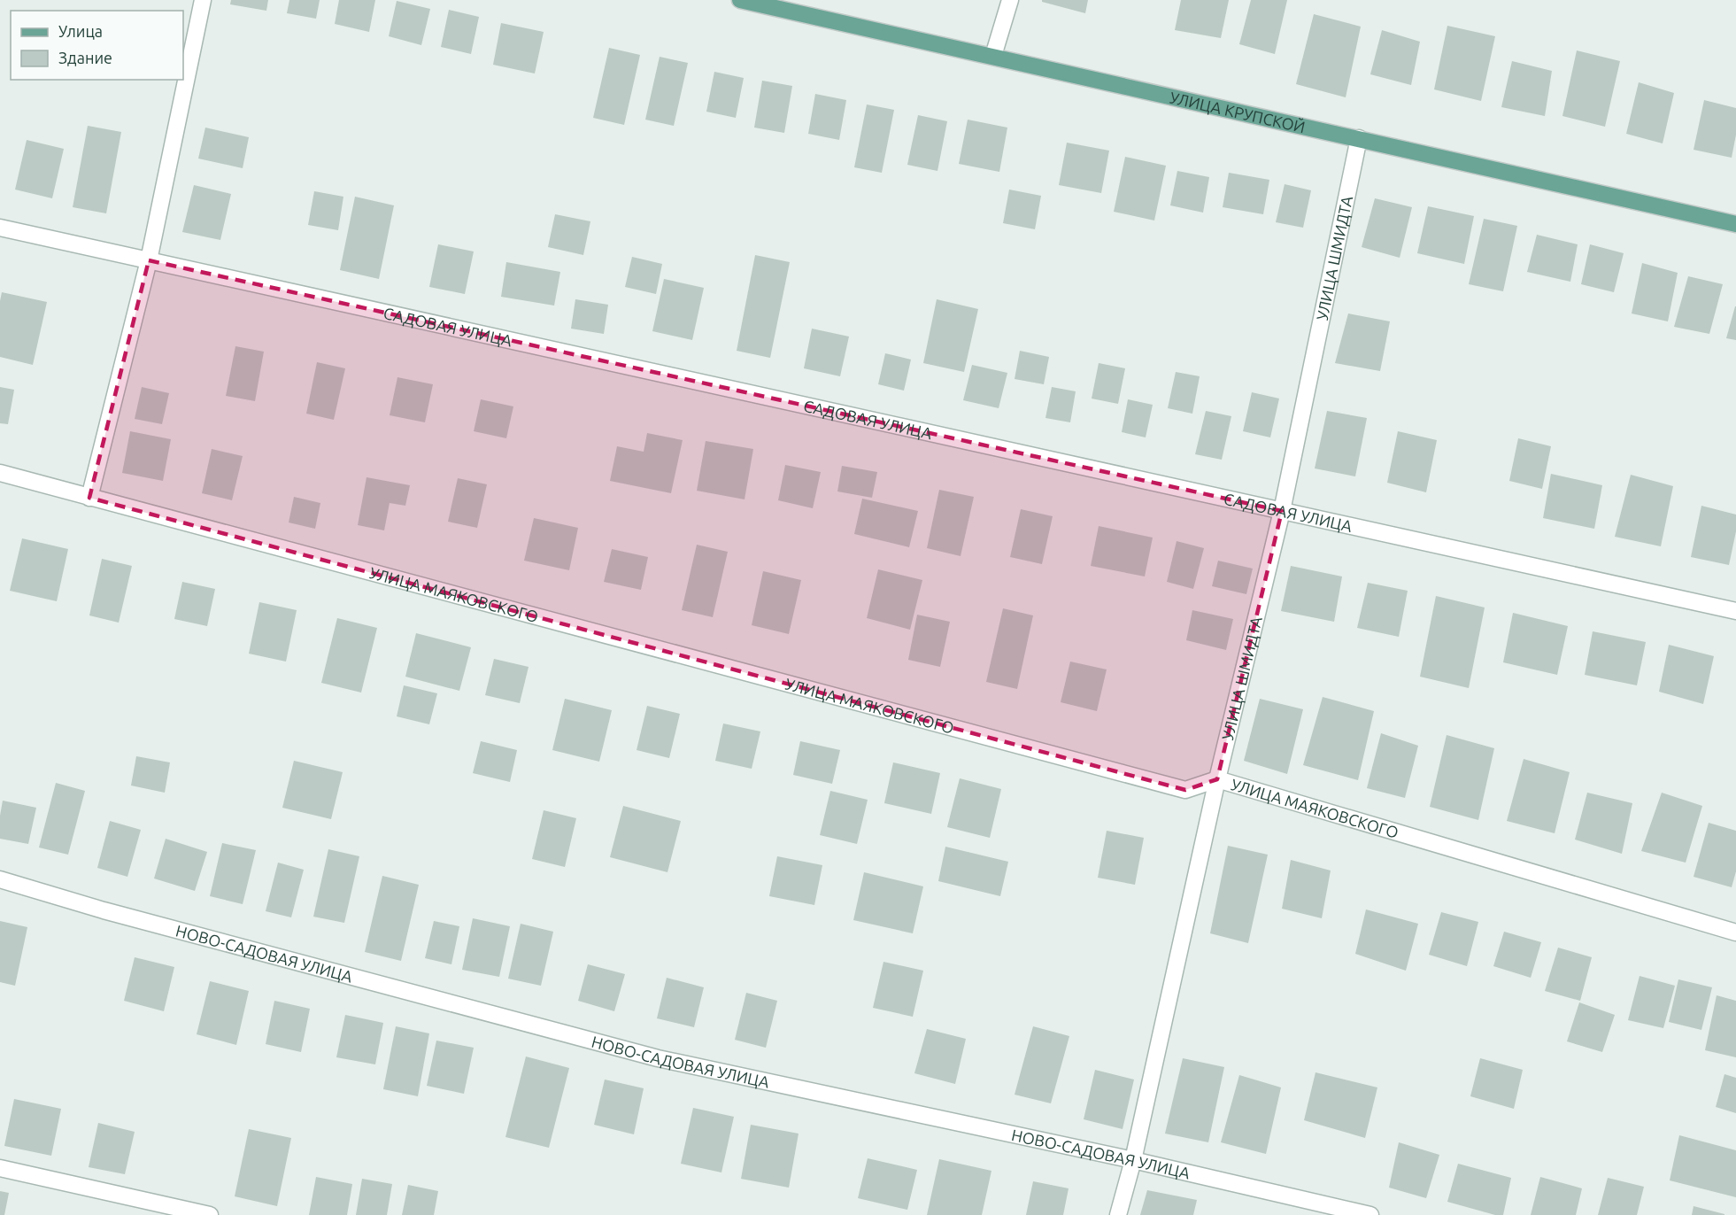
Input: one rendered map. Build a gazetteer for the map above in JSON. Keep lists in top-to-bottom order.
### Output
{
  "streets": {
    "main road": ["УЛИЦА КРУПСКОЙ"],
    "street": [
      "УЛИЦА ШМИДТА",
      "САДОВАЯ УЛИЦА",
      "УЛИЦА МАЯКОВСКОГО",
      "НОВО-САДОВАЯ УЛИЦА"
    ]
  },
  "crossings": [
    ["УЛИЦА КРУПСКОЙ", "УЛИЦА ШМИДТА"],
    ["УЛИЦА ШМИДТА", "САДОВАЯ УЛИЦА"],
    ["УЛИЦА ШМИДТА", "УЛИЦА МАЯКОВСКОГО"],
    ["УЛИЦА ШМИДТА", "НОВО-САДОВАЯ УЛИЦА"]
  ],
  "legend": ["Улица", "Здание"]
}
